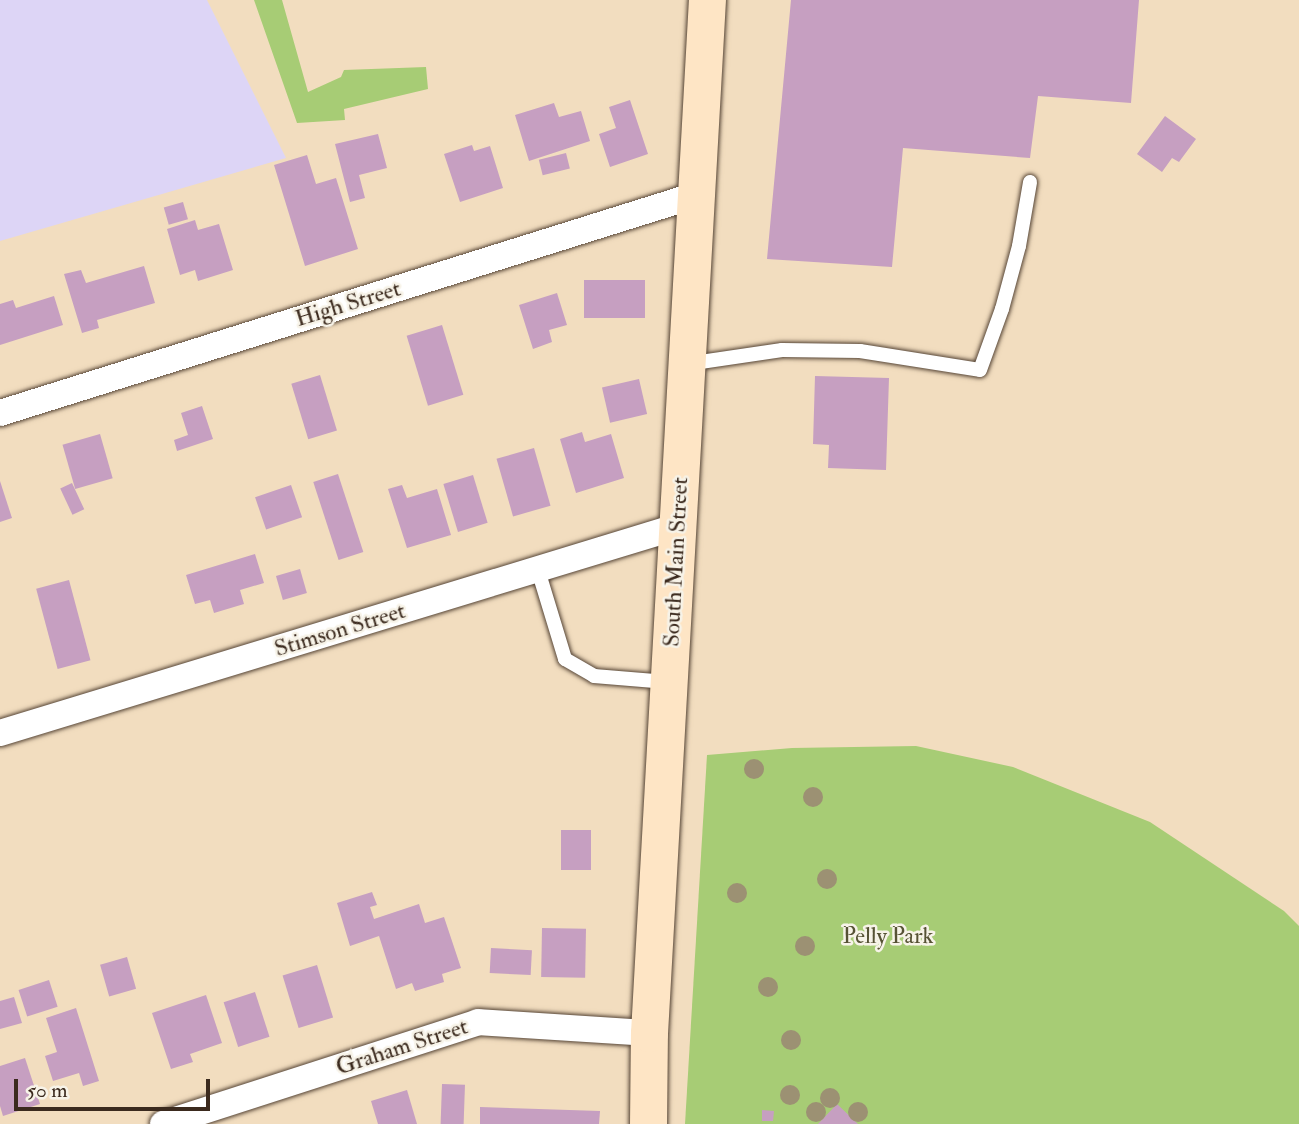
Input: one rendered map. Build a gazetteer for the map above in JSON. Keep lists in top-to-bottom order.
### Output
{
  "streets": {
    "main road": ["South Main Street"],
    "street": ["High Street", "Stimson Street", "Graham Street"]
  },
  "crossings": [
    ["High Street", "South Main Street"],
    ["South Main Street", "Stimson Street"],
    ["South Main Street", "Graham Street"]
  ],
  "parks": ["Pelly Park"],
  "scale_bar": "50 m"
}
